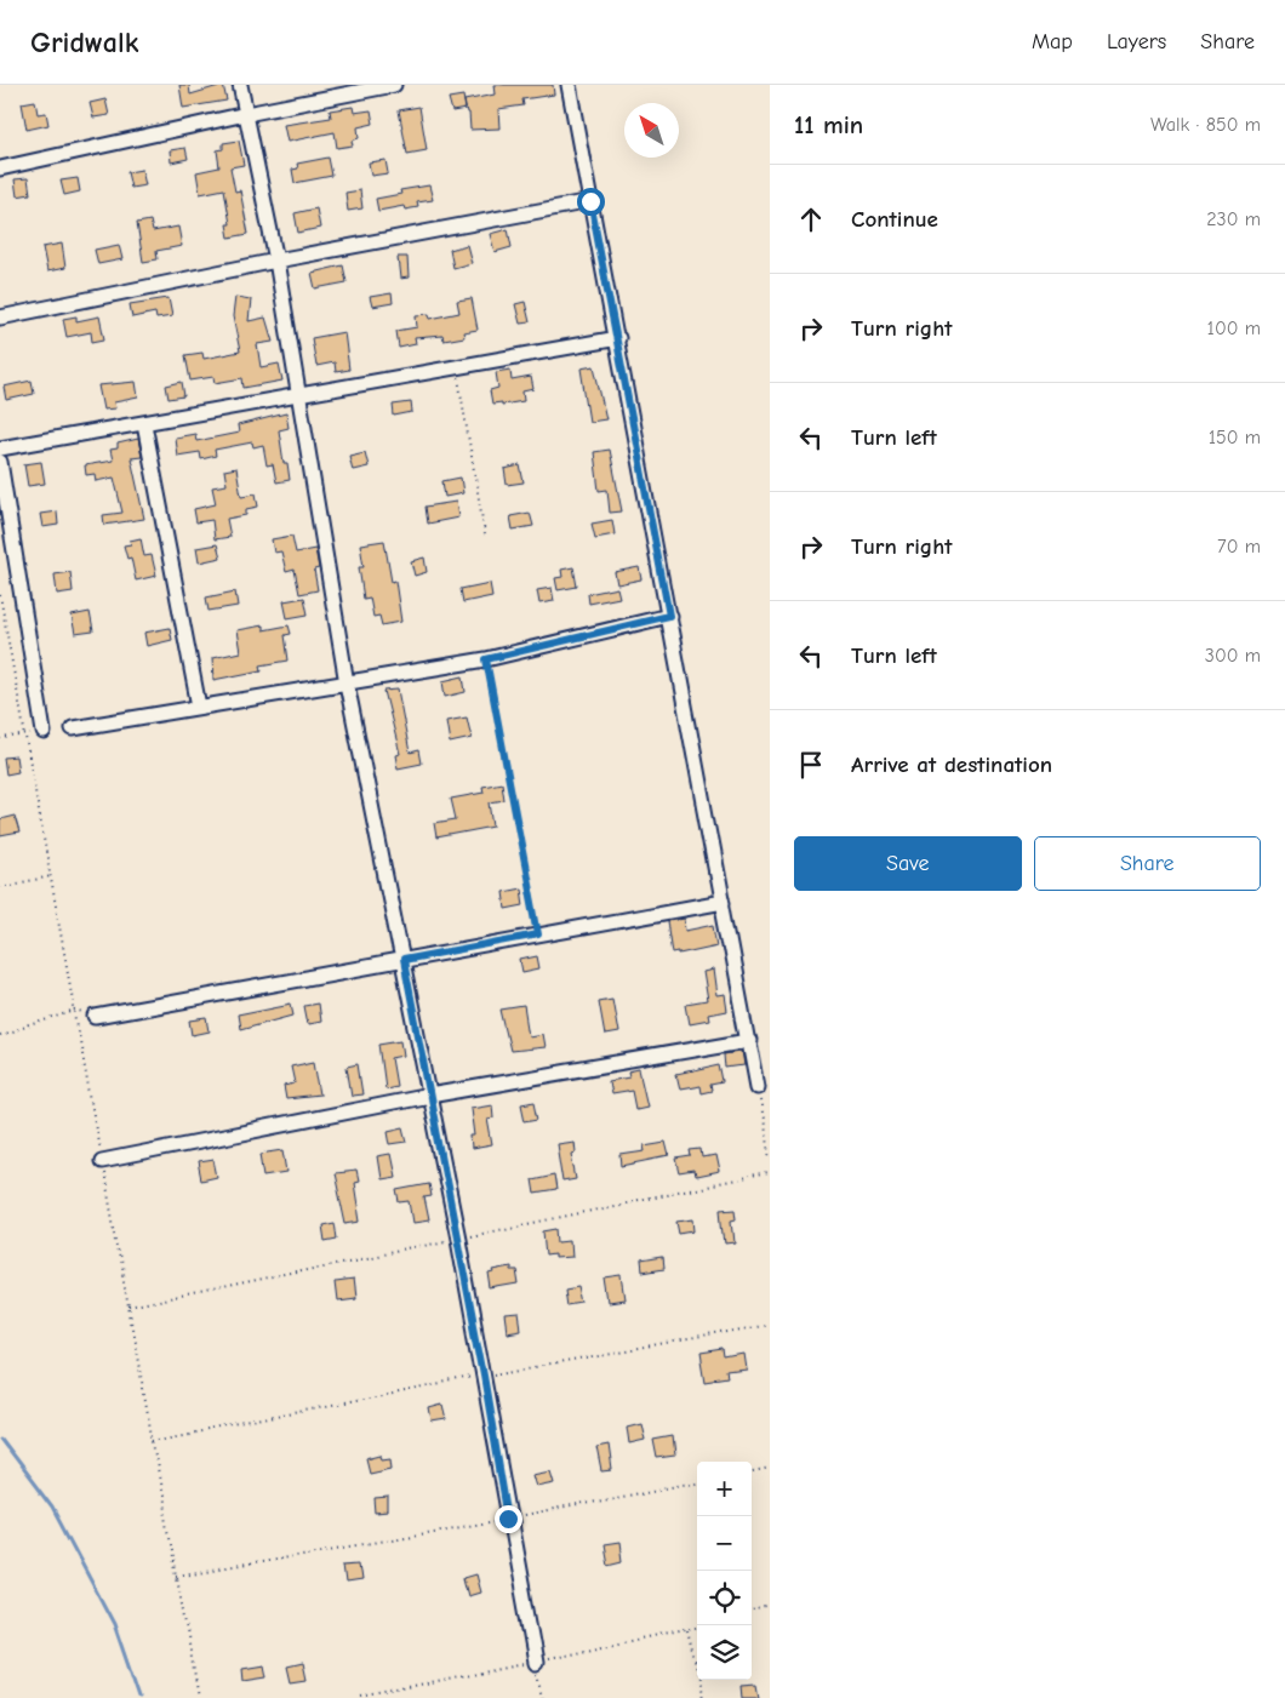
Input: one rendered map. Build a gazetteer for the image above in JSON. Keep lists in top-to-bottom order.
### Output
{
  "north": "top left",
  "page": {
    "header": "Gridwalk",
    "nav": ["Map", "Layers", "Share"],
    "heading": ["11 min", "Walk · 850 m"],
    "list": [
      ["Continue", "230 m"],
      ["Turn right", "100 m"],
      ["Turn left", "150 m"],
      ["Turn right", "70 m"],
      ["Turn left", "300 m"],
      "Arrive at destination"
    ],
    "buttons": ["Save", "Share"],
    "map_buttons": ["+", "−"]
  }
}
